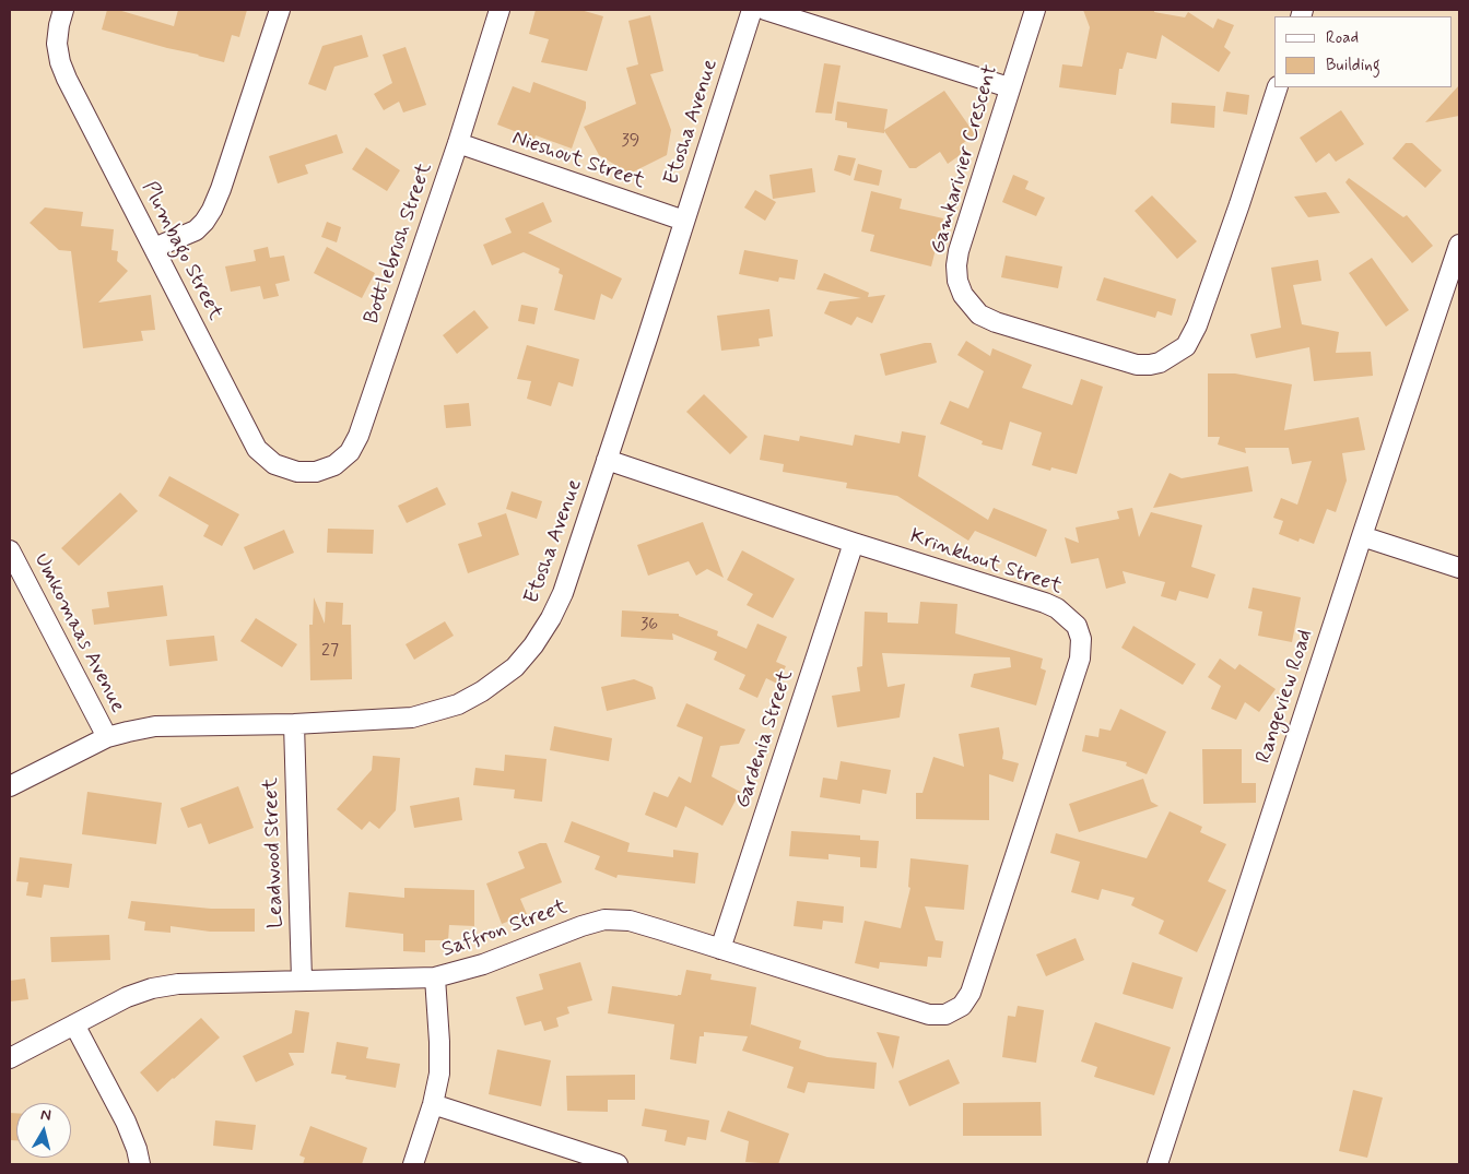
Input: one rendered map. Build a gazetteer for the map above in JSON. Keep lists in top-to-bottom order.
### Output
{
  "streets": {
    "street": [
      "Etosha Avenue",
      "Gamkarivier Crescent",
      "Nieshout Street",
      "Bottlebrush Street",
      "Plumbago Street",
      "Krinkhout Street",
      "Umkomaas Avenue",
      "Rangeview Road",
      "Gardenia Street",
      "Leadwood Street",
      "Saffron Street"
    ]
  },
  "crossings": [
    ["Etosha Avenue", "Nieshout Street"],
    ["Etosha Avenue", "Krinkhout Street"],
    ["Etosha Avenue", "Umkomaas Avenue"],
    ["Etosha Avenue", "Leadwood Street"],
    ["Nieshout Street", "Bottlebrush Street"],
    ["Bottlebrush Street", "Plumbago Street"],
    ["Krinkhout Street", "Gardenia Street"],
    ["Krinkhout Street", "Saffron Street"],
    ["Gardenia Street", "Saffron Street"],
    ["Leadwood Street", "Saffron Street"]
  ],
  "house_numbers": ["39", "36", "27"],
  "legend": ["Road", "Building"],
  "north": "top"
}
